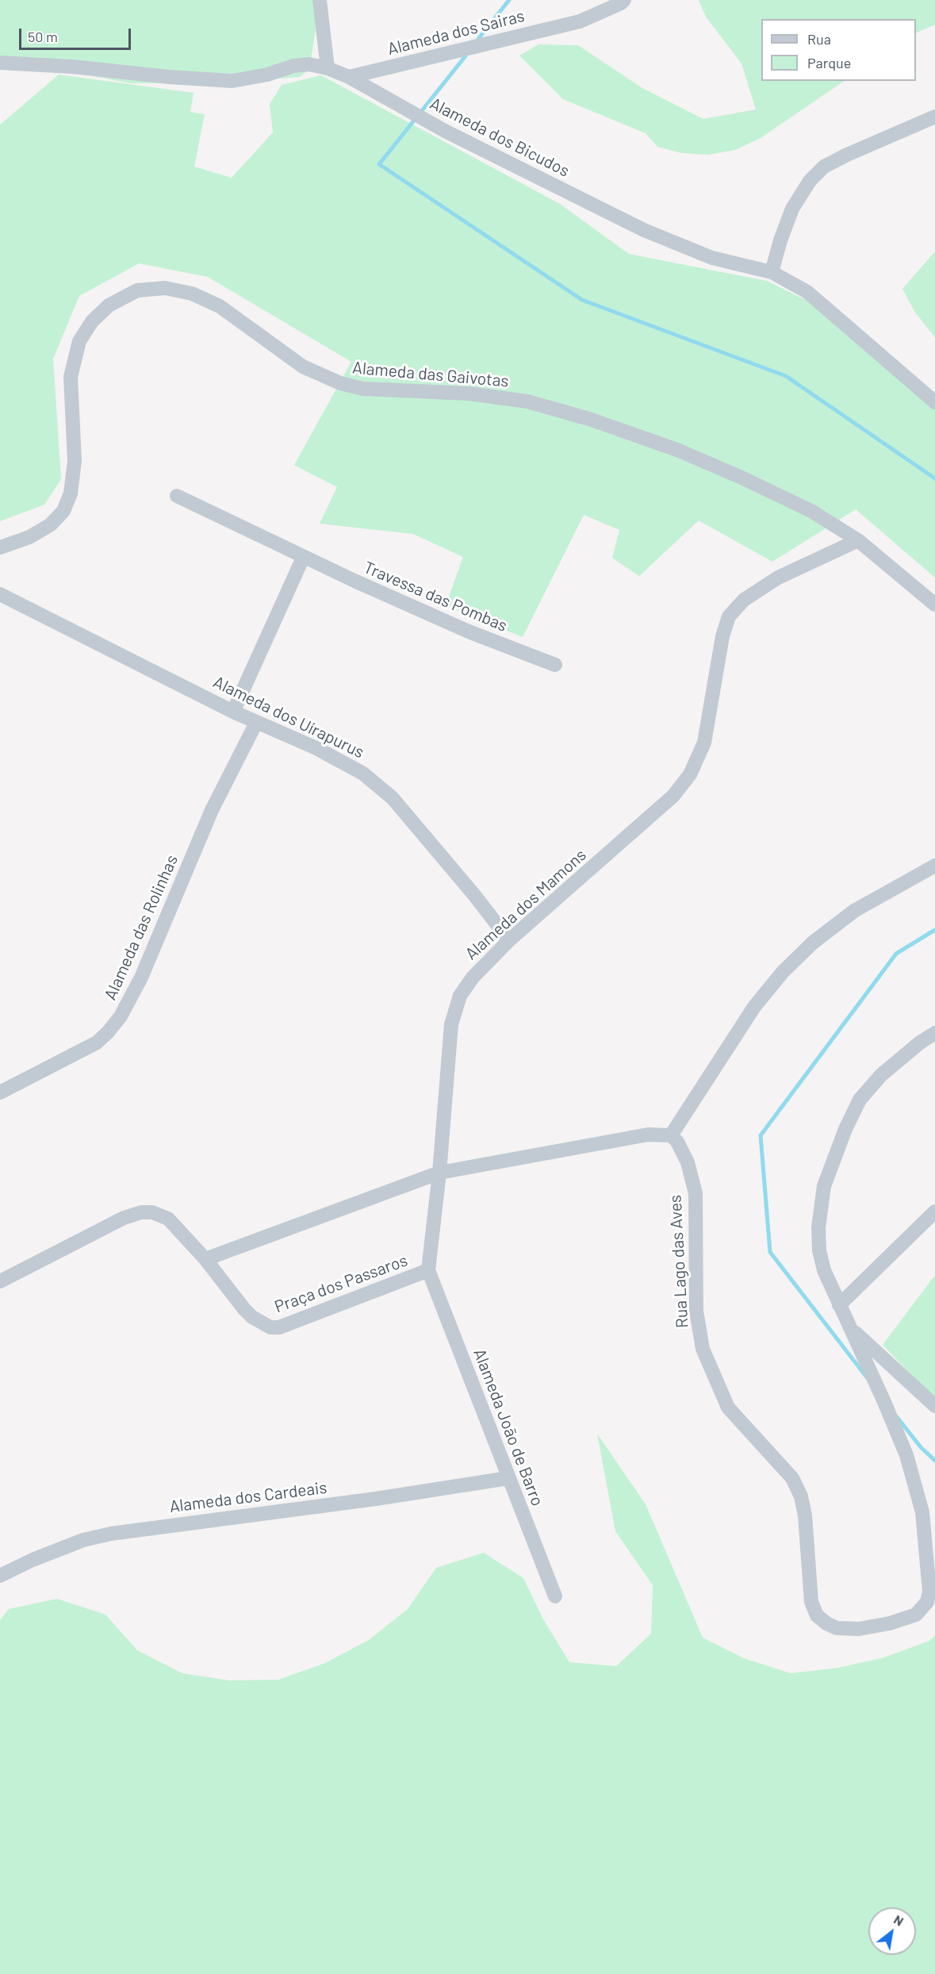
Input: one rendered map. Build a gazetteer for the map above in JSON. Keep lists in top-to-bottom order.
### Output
{
  "streets": {
    "street": [
      "Alameda dos Sairas",
      "Alameda dos Bicudos",
      "Alameda das Gaivotas",
      "Travessa das Pombas",
      "Alameda dos Uírapurus",
      "Alameda dos Mamons",
      "Alameda das Rolinhas",
      "Rua Lago das Aves",
      "Praça dos Passaros",
      "Alameda João de Barro",
      "Alameda dos Cardeais"
    ]
  },
  "crossings": [
    ["Alameda dos Sairas", "Alameda dos Bicudos"],
    ["Alameda das Gaivotas", "Alameda dos Mamons"],
    ["Alameda dos Uírapurus", "Alameda dos Mamons"],
    ["Alameda dos Uírapurus", "Alameda das Rolinhas"],
    ["Alameda dos Mamons", "Praça dos Passaros"],
    ["Praça dos Passaros", "Alameda João de Barro"],
    ["Alameda João de Barro", "Alameda dos Cardeais"]
  ],
  "legend": ["Rua", "Parque"],
  "scale_bar": "50 m",
  "north": "top right"
}
